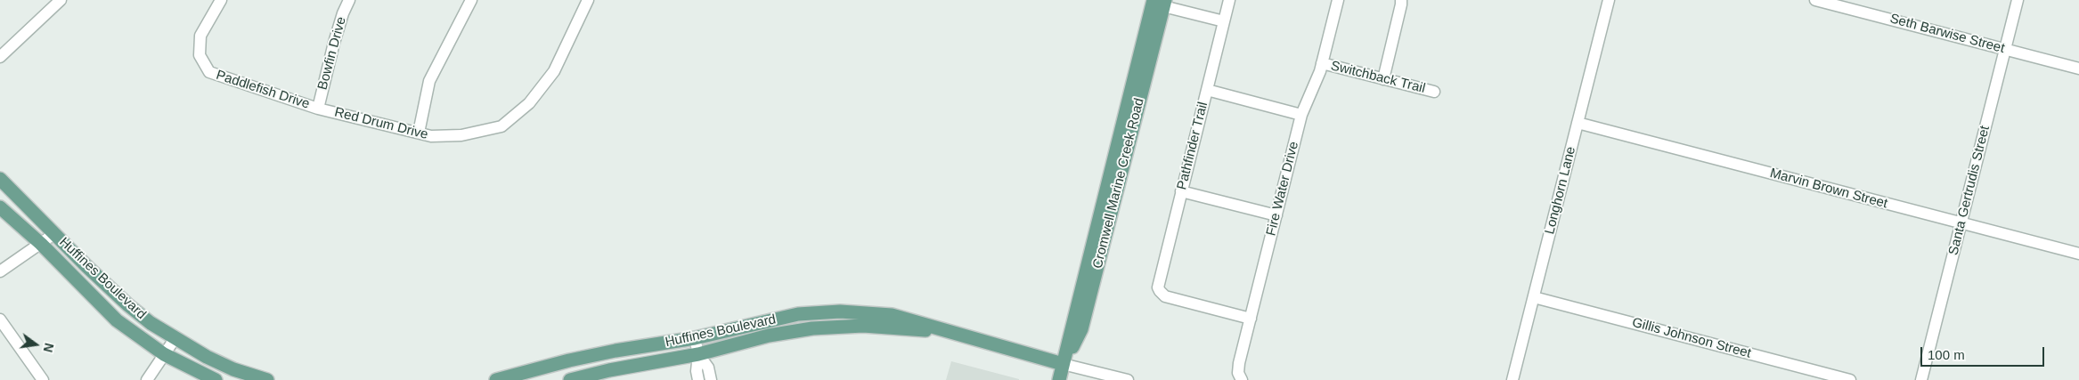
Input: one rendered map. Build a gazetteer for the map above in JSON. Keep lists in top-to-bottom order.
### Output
{
  "streets": {
    "main road": ["Cromwell Marine Creek Road", "Huffines Boulevard"],
    "street": [
      "Seth Barwise Street",
      "Bowfin Drive",
      "Switchback Trail",
      "Paddlefish Drive",
      "Red Drum Drive",
      "Pathfinder Trail",
      "Fire Water Drive",
      "Marvin Brown Street",
      "Longhorn Lane",
      "Santa Gertrudis Street",
      "Gillis Johnson Street"
    ]
  },
  "crossings": [
    ["Seth Barwise Street", "Santa Gertrudis Street"],
    ["Bowfin Drive", "Paddlefish Drive"],
    ["Bowfin Drive", "Red Drum Drive"],
    ["Switchback Trail", "Fire Water Drive"],
    ["Paddlefish Drive", "Red Drum Drive"],
    ["Pathfinder Trail", "Fire Water Drive"],
    ["Cromwell Marine Creek Road", "Huffines Boulevard"],
    ["Marvin Brown Street", "Longhorn Lane"],
    ["Marvin Brown Street", "Santa Gertrudis Street"],
    ["Longhorn Lane", "Gillis Johnson Street"]
  ],
  "scale_bar": "100 m",
  "north": "right"
}
